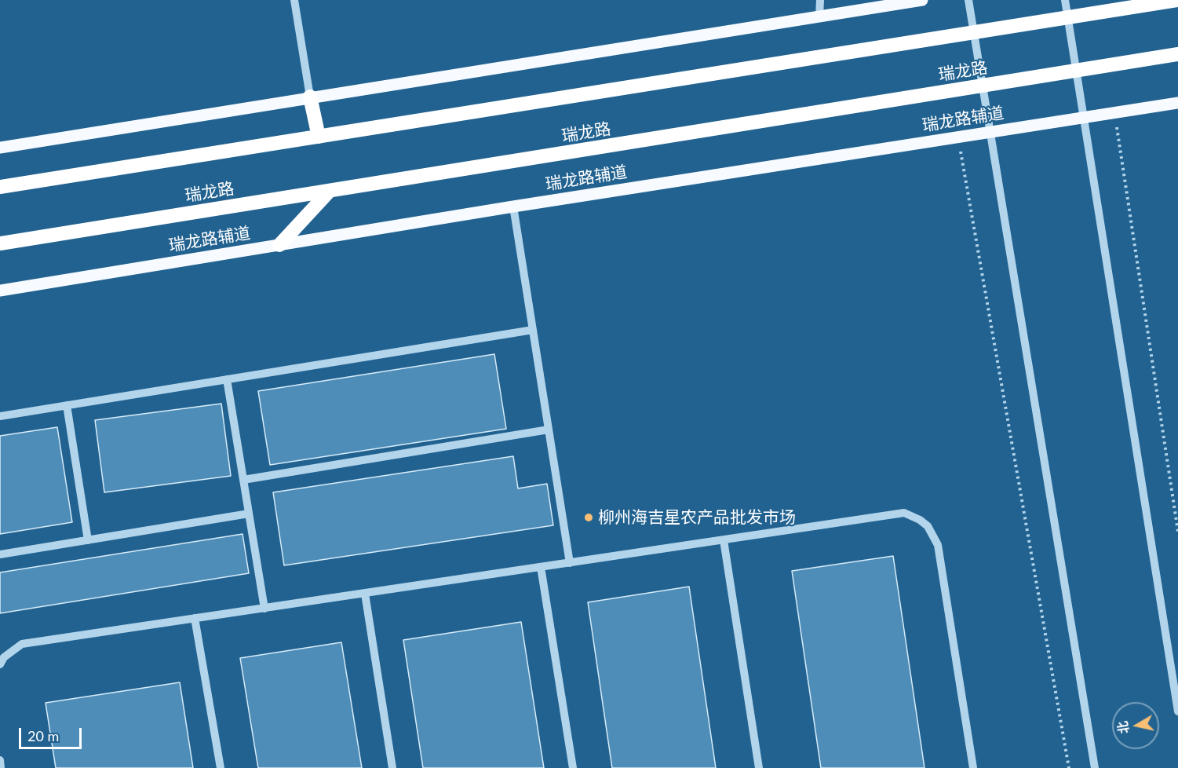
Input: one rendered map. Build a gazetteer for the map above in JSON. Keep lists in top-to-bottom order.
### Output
{
  "streets": {
    "highway": ["瑞龙路"],
    "main road": ["瑞龙路辅道"]
  },
  "places": ["柳州海吉星农产品批发市场"],
  "scale_bar": "20 m",
  "north": "left"
}
